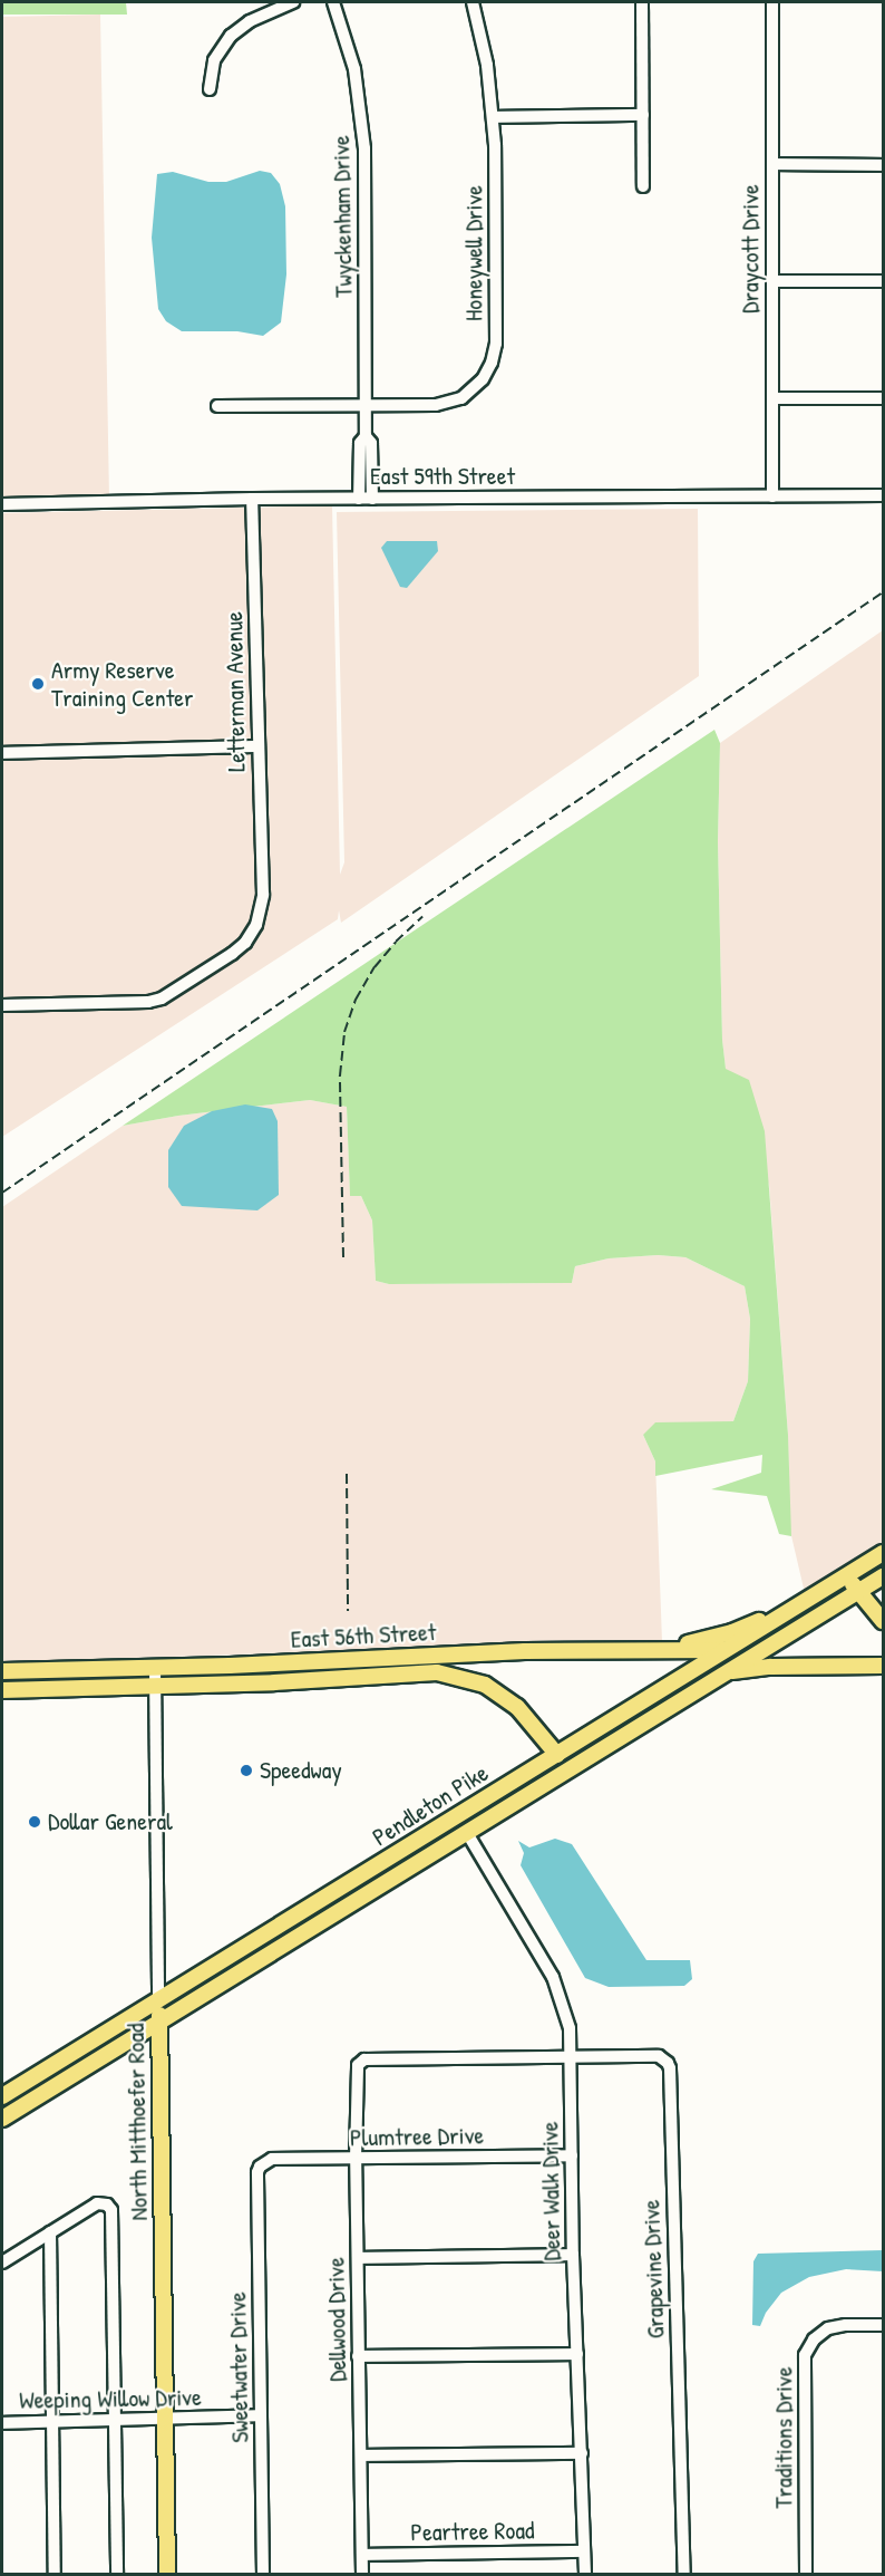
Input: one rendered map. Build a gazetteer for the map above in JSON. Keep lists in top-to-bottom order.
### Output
{
  "streets": {
    "main road": ["East 56th Street", "Pendleton Pike", "North Mitthoefer Road"],
    "street": [
      "Twyckenham Drive",
      "Draycott Drive",
      "Honeywell Drive",
      "East 59th Street",
      "Letterman Avenue",
      "Plumtree Drive",
      "Deer Walk Drive",
      "Grapevine Drive",
      "Dellwood Drive",
      "Sweetwater Drive",
      "Weeping Willow Drive",
      "Traditions Drive",
      "Peartree Road"
    ]
  },
  "crossings": [
    ["Twyckenham Drive", "Honeywell Drive"],
    ["Twyckenham Drive", "East 59th Street"],
    ["Draycott Drive", "East 59th Street"],
    ["East 59th Street", "Letterman Avenue"],
    ["East 56th Street", "Pendleton Pike"],
    ["East 56th Street", "North Mitthoefer Road"],
    ["Pendleton Pike", "North Mitthoefer Road"],
    ["Pendleton Pike", "Deer Walk Drive"],
    ["North Mitthoefer Road", "Weeping Willow Drive"],
    ["Plumtree Drive", "Deer Walk Drive"],
    ["Plumtree Drive", "Dellwood Drive"],
    ["Plumtree Drive", "Sweetwater Drive"],
    ["Deer Walk Drive", "Grapevine Drive"],
    ["Deer Walk Drive", "Peartree Road"],
    ["Grapevine Drive", "Dellwood Drive"],
    ["Dellwood Drive", "Peartree Road"],
    ["Sweetwater Drive", "Weeping Willow Drive"]
  ],
  "places": ["Army Reserve Training Center", "Speedway", "Dollar General"]
}
